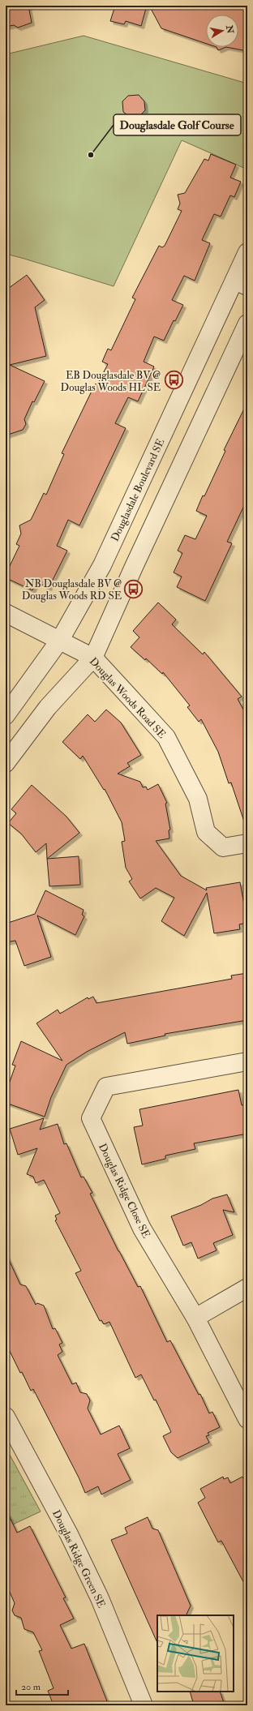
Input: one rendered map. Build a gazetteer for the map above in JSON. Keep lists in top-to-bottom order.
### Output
{
  "streets": {
    "street": [
      "Douglasdale Boulevard SE",
      "Douglas Woods Road SE",
      "Douglas Ridge Close SE",
      "Douglas Ridge Green SE"
    ]
  },
  "crossings": [
    ["Douglasdale Boulevard SE", "Douglas Woods Road SE"]
  ],
  "places": {
    "other": ["Douglasdale Golf Course"],
    "bus stop": ["EB Douglasdale BV @ Douglas Woods HL SE", "NB Douglasdale BV @ Douglas Woods RD SE"]
  },
  "scale_bar": "20 m",
  "north": "right"
}
